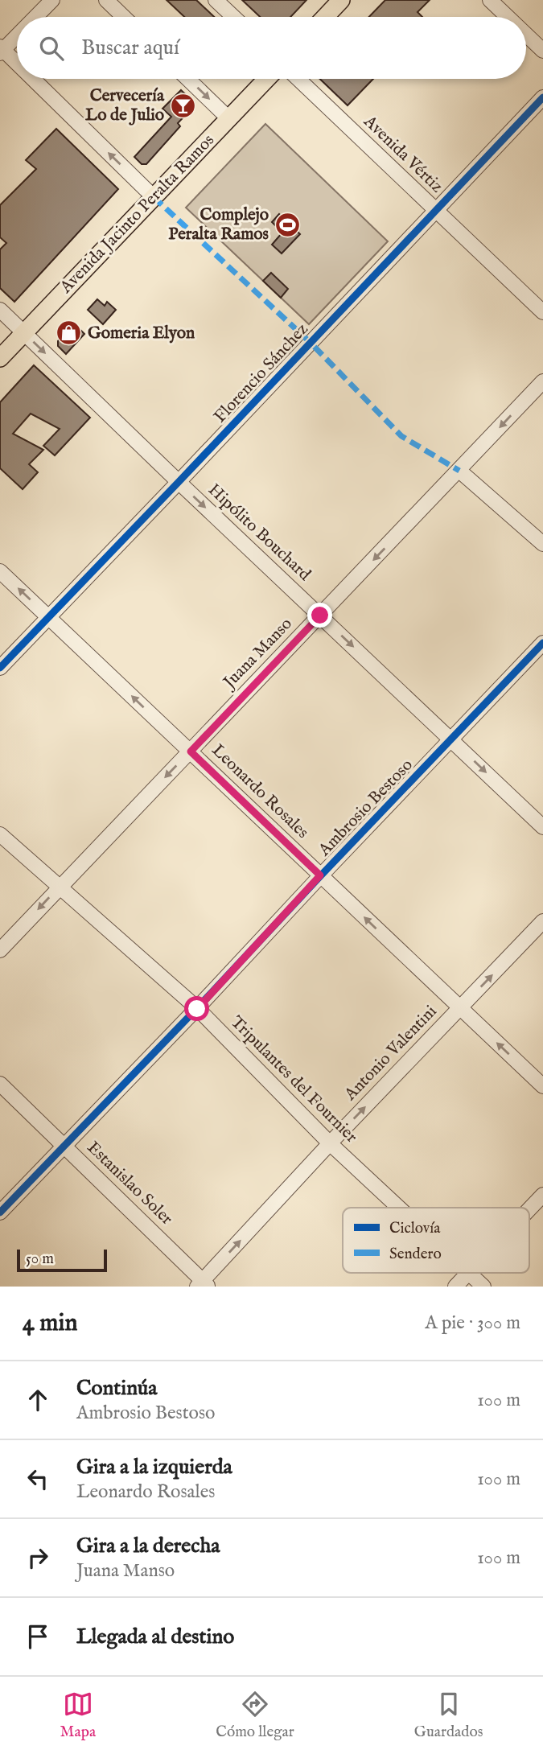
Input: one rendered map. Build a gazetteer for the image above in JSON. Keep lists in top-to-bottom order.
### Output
{
  "streets": {
    "main road": ["Avenida Jacinto Peralta Ramos"],
    "street": [
      "Avenida Vértiz",
      "Florencio Sánchez",
      "Hipólito Bouchard",
      "Juana Manso",
      "Leonardo Rosales",
      "Ambrosio Bestoso",
      "Antonio Valentini",
      "Tripulantes del Fournier",
      "Estanislao Soler"
    ]
  },
  "crossings": [
    ["Avenida Vértiz", "Florencio Sánchez"],
    ["Avenida Jacinto Peralta Ramos", "Hipólito Bouchard"],
    ["Florencio Sánchez", "Hipólito Bouchard"],
    ["Florencio Sánchez", "Leonardo Rosales"],
    ["Hipólito Bouchard", "Juana Manso"],
    ["Hipólito Bouchard", "Ambrosio Bestoso"],
    ["Juana Manso", "Leonardo Rosales"],
    ["Juana Manso", "Tripulantes del Fournier"],
    ["Leonardo Rosales", "Ambrosio Bestoso"],
    ["Leonardo Rosales", "Antonio Valentini"],
    ["Ambrosio Bestoso", "Tripulantes del Fournier"],
    ["Ambrosio Bestoso", "Estanislao Soler"],
    ["Antonio Valentini", "Tripulantes del Fournier"],
    ["Antonio Valentini", "Estanislao Soler"]
  ],
  "one_way": [
    "Hipólito Bouchard",
    "Juana Manso",
    "Leonardo Rosales",
    "Antonio Valentini"
  ],
  "places": {
    "bar": ["Cervecería Lo de Julio"],
    "sports": ["Complejo Peralta Ramos"],
    "shop": ["Gomeria Elyon"]
  },
  "legend": ["Ciclovía", "Sendero"],
  "scale_bar": "50 m",
  "page": {
    "search": "Buscar aquí",
    "scale": "50 m",
    "heading": ["4 min", "A pie · 300 m"],
    "list": [
      ["Continúa", "Ambrosio Bestoso", "100 m"],
      ["Gira a la izquierda", "Leonardo Rosales", "100 m"],
      ["Gira a la derecha", "Juana Manso", "100 m"],
      "Llegada al destino"
    ],
    "nav": ["Mapa", "Cómo llegar", "Guardados"]
  }
}
